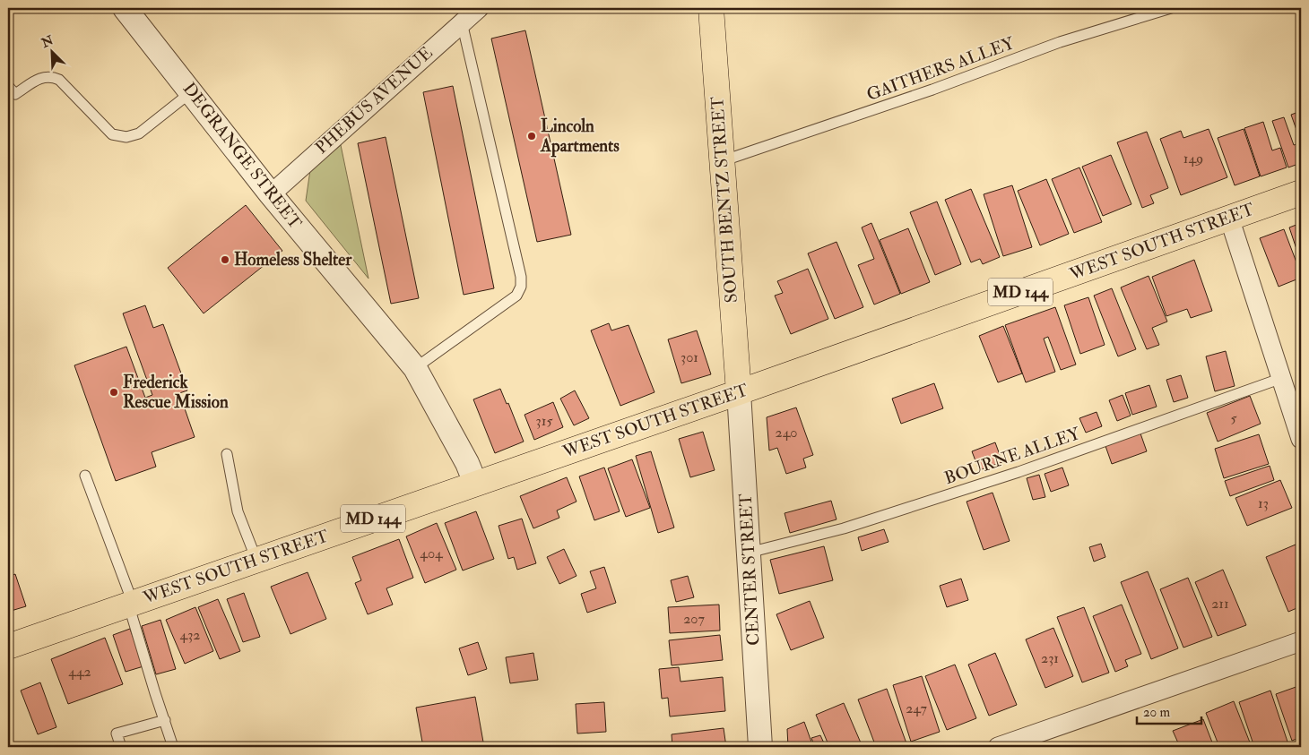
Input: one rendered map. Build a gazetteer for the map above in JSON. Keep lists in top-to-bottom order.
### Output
{
  "streets": {
    "main road": ["SOUTH BENTZ STREET", "WEST SOUTH STREET", "MD 144"],
    "street": ["PHEBUS AVENUE", "DEGRANGE STREET", "CENTER STREET"],
    "lane": ["GAITHERS ALLEY", "BOURNE ALLEY"]
  },
  "crossings": [
    ["GAITHERS ALLEY", "SOUTH BENTZ STREET"],
    ["PHEBUS AVENUE", "DEGRANGE STREET"],
    ["DEGRANGE STREET", "WEST SOUTH STREET"],
    ["SOUTH BENTZ STREET", "WEST SOUTH STREET"],
    ["SOUTH BENTZ STREET", "CENTER STREET"],
    ["WEST SOUTH STREET", "CENTER STREET"],
    ["BOURNE ALLEY", "CENTER STREET"]
  ],
  "places": ["Lincoln Apartments", "Homeless Shelter", "Frederick Rescue Mission"],
  "house_numbers": [
    "149",
    "301",
    "5",
    "315",
    "240",
    "13",
    "404",
    "211",
    "207",
    "432",
    "231",
    "442",
    "247"
  ],
  "scale_bar": "20 m",
  "north": "top left"
}
